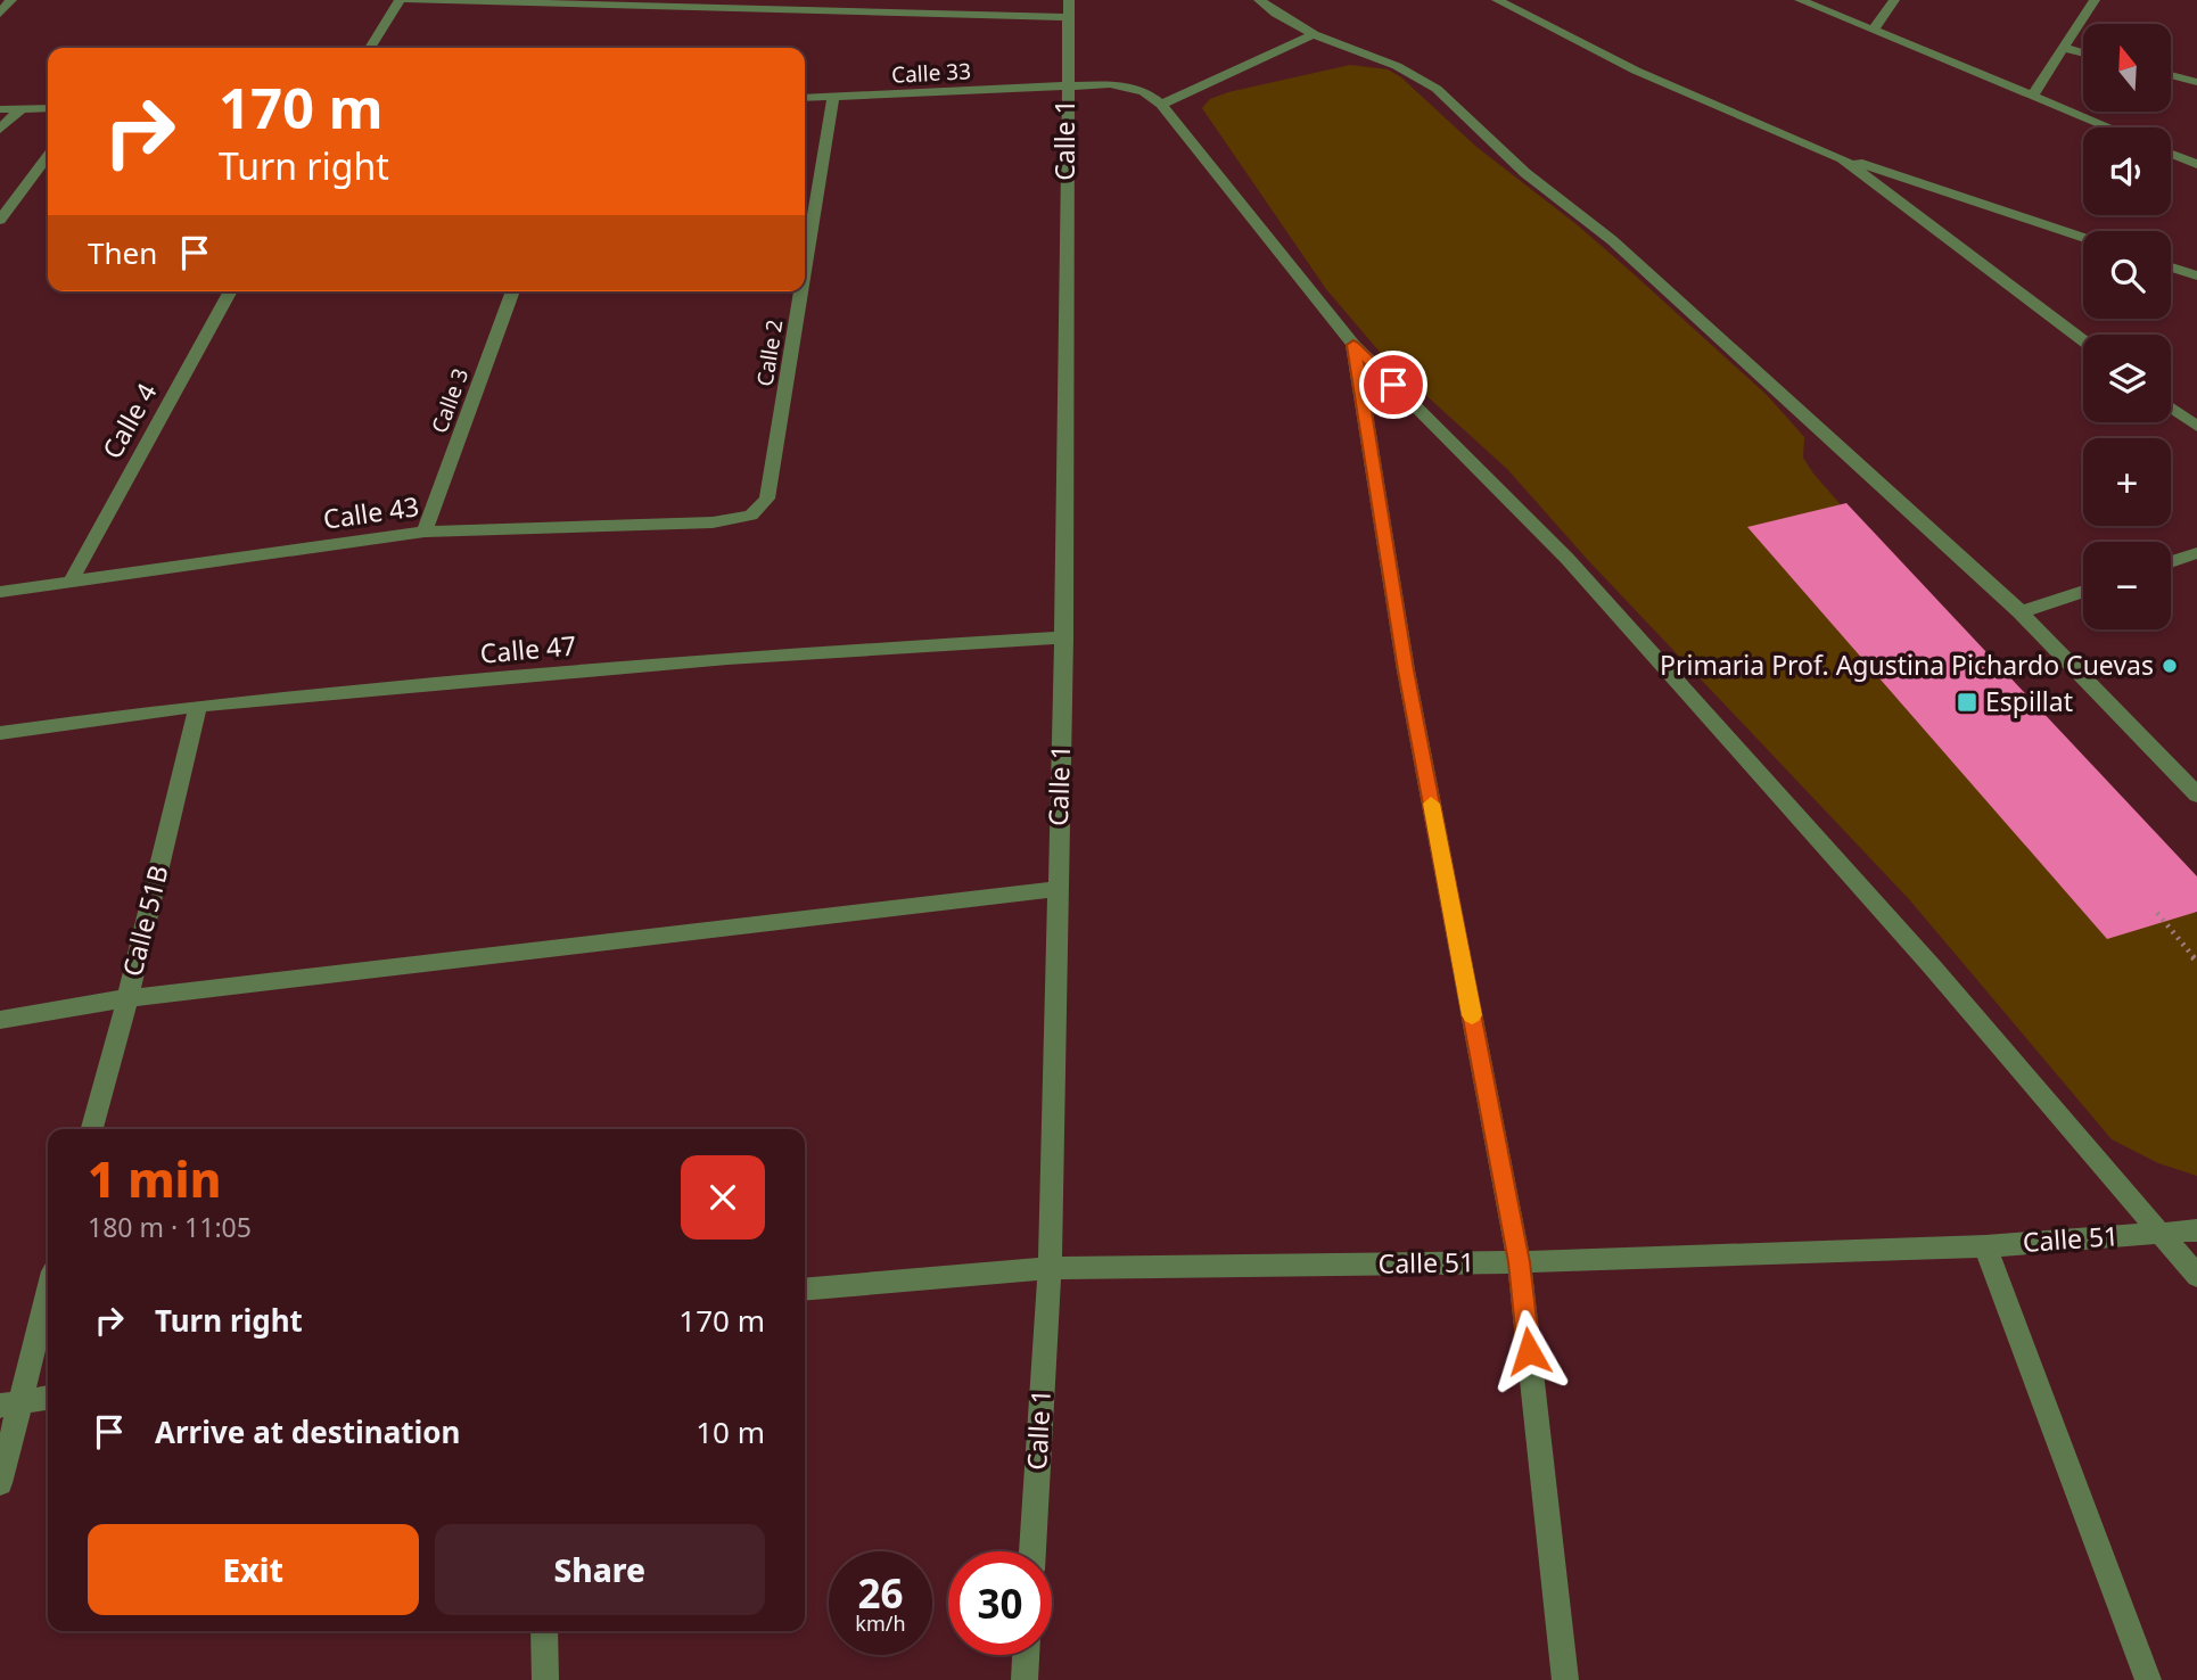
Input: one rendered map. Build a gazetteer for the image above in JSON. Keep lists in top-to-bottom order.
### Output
{
  "streets": {
    "street": [
      "Calle 33",
      "Calle 1",
      "Calle 2",
      "Calle 3",
      "Calle 4",
      "Calle 43",
      "Calle 47",
      "Calle 51B",
      "Calle 51"
    ]
  },
  "crossings": [
    ["Calle 33", "Calle 1"],
    ["Calle 33", "Calle 2"],
    ["Calle 1", "Calle 47"],
    ["Calle 1", "Calle 51"],
    ["Calle 2", "Calle 43"],
    ["Calle 3", "Calle 43"],
    ["Calle 4", "Calle 43"],
    ["Calle 47", "Calle 51B"]
  ],
  "places": {
    "other": ["Primaria Prof. Agustina Pichardo Cuevas"],
    "transit": ["Espillat"]
  },
  "north": "top",
  "page": {
    "map_buttons": ["+", "−"],
    "turn": ["170 m", "Turn right"],
    "then": "Then",
    "heading": ["1 min", "180 m · 11:05"],
    "list": [
      {
        "name": "Turn right",
        "value": "170 m"
      },
      {
        "name": "Arrive at destination",
        "value": "10 m"
      }
    ],
    "buttons": ["Exit", "Share"],
    "speed": "26 km/h",
    "limit": "30"
  }
}
